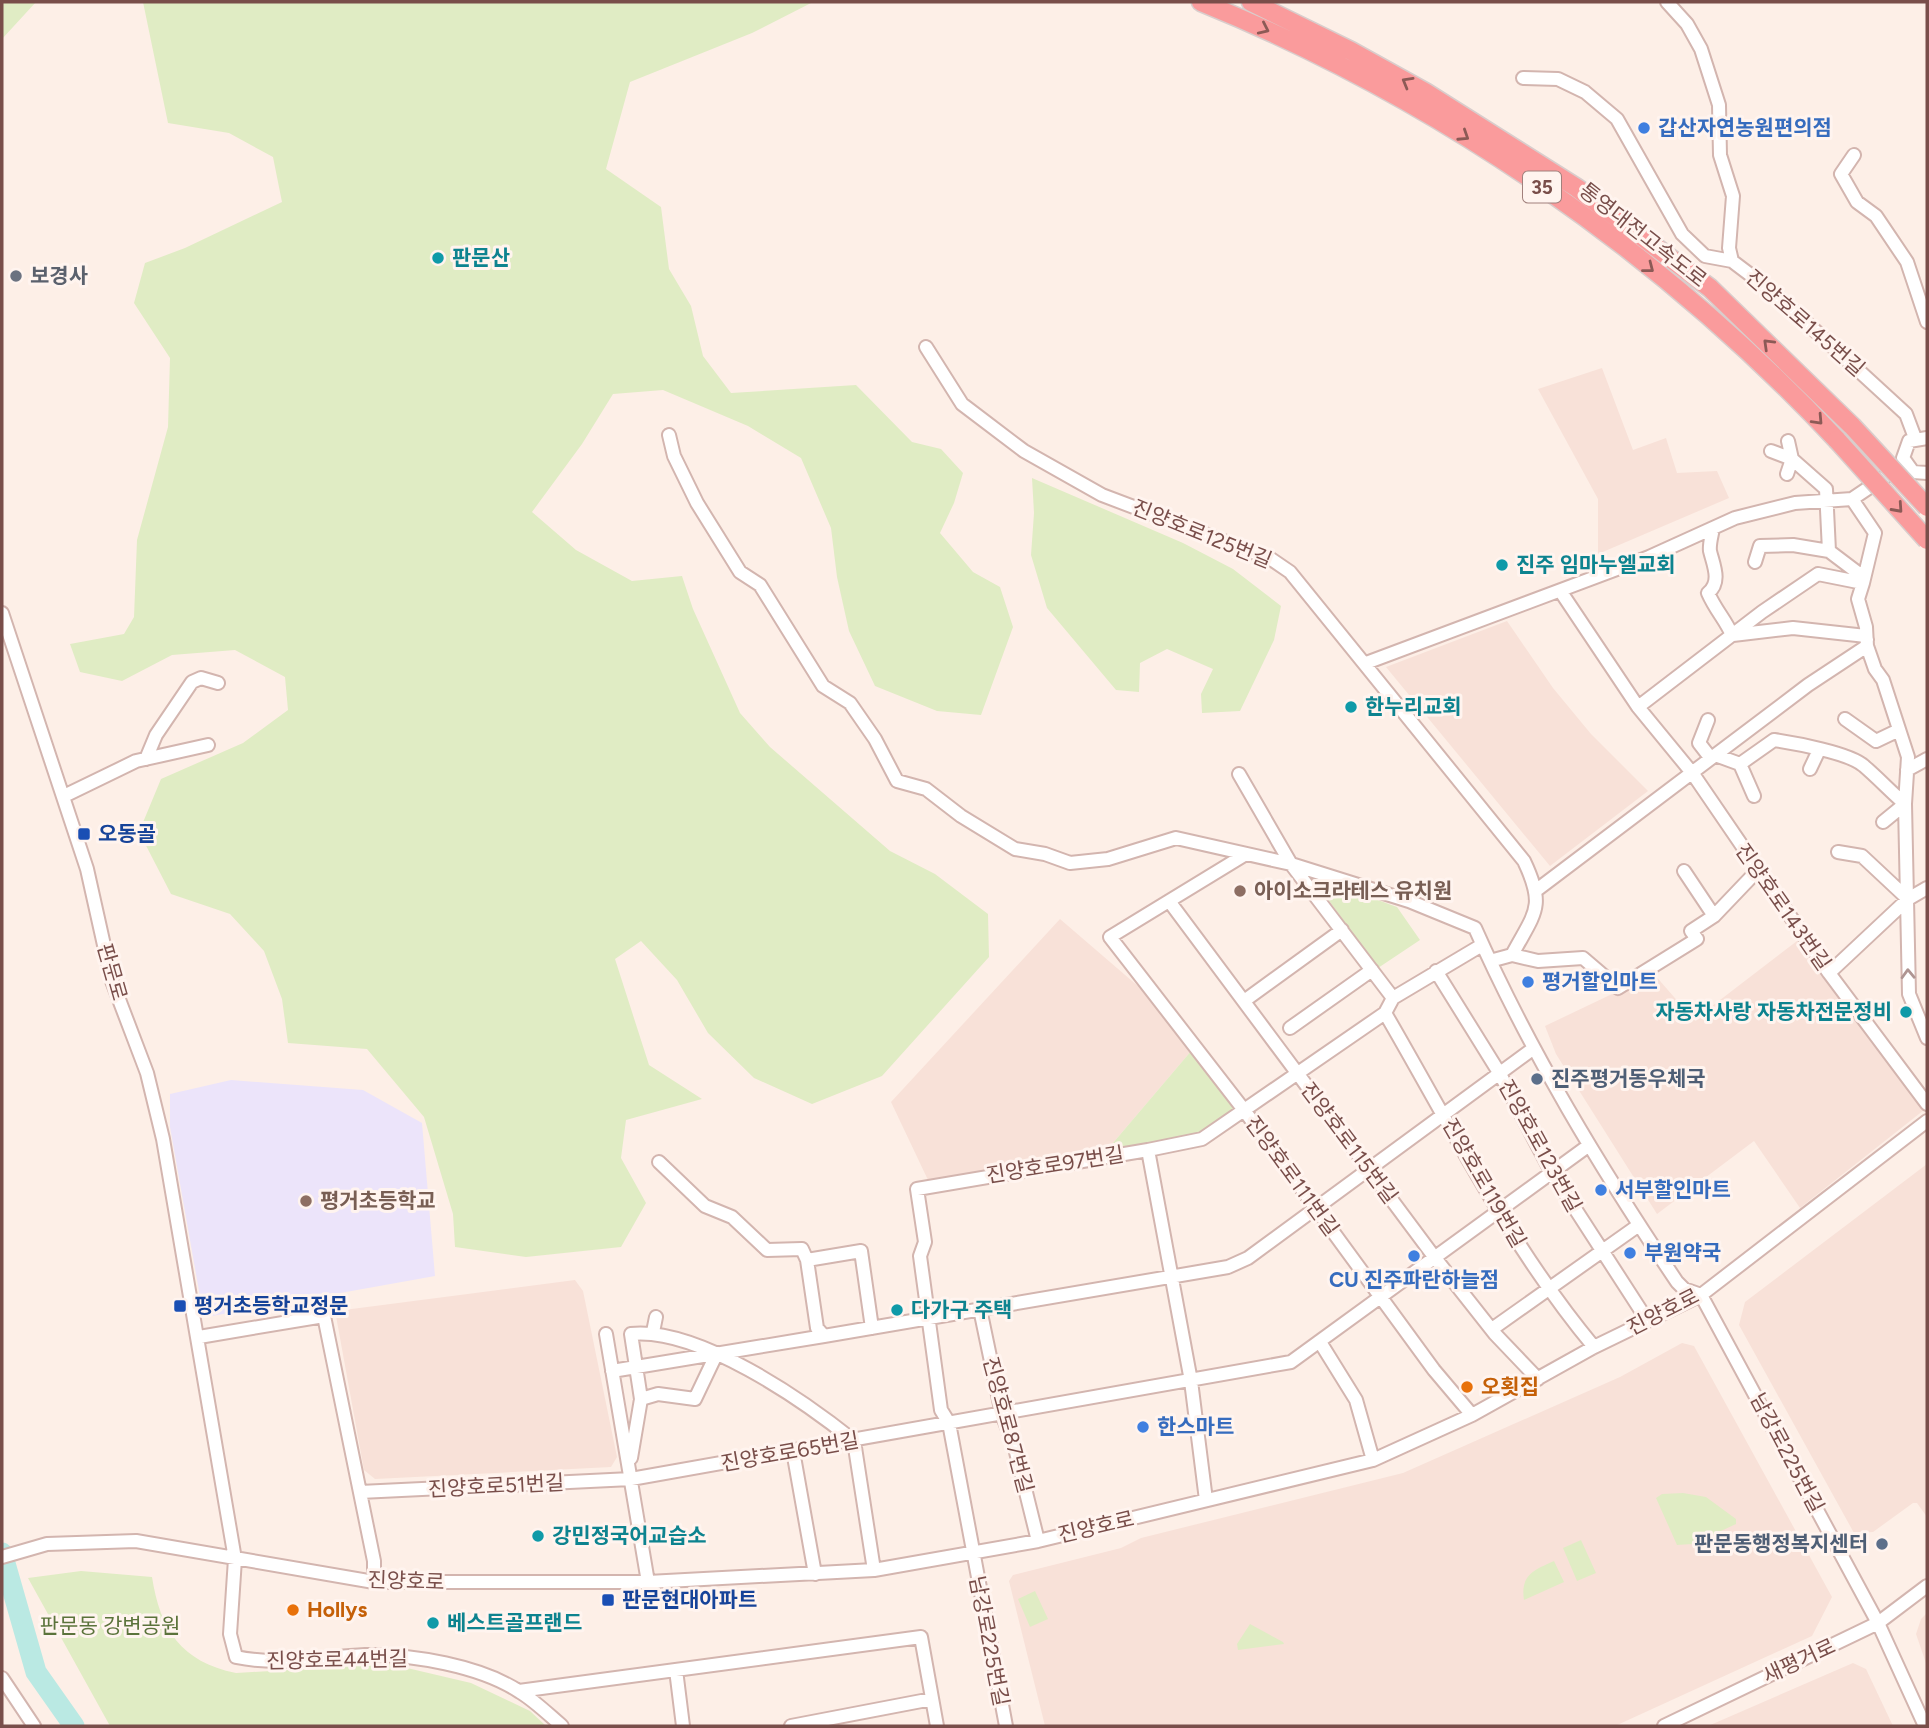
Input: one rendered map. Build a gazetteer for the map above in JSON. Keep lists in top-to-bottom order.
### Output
{
  "streets": {
    "highway": ["35", "통영대전고속도로"],
    "street": [
      "진양호로145번길",
      "진양호로125번길",
      "진양호로143번길",
      "판문로",
      "진양호로115번길",
      "진양호로123번길",
      "진양호로97번길",
      "진양호로111번길",
      "진양호로119번길",
      "진양호로",
      "진양호로87번길",
      "진양호로65번길",
      "남강로225번길",
      "진양호로51번길",
      "진양호로44번길",
      "새평거로"
    ]
  },
  "crossings": [
    ["판문로", "진양호로"],
    ["판문로", "진양호로44번길"],
    ["진양호로115번길", "진양호로111번길"],
    ["진양호로115번길", "진양호로"],
    ["진양호로123번길", "진양호로"],
    ["진양호로97번길", "진양호로"],
    ["진양호로97번길", "남강로225번길"],
    ["진양호로111번길", "진양호로"],
    ["진양호로119번길", "진양호로"],
    ["진양호로", "진양호로87번길"],
    ["진양호로", "남강로225번길"],
    ["진양호로", "진양호로44번길"],
    ["진양호로87번길", "진양호로65번길"],
    ["진양호로65번길", "남강로225번길"],
    ["진양호로65번길", "진양호로51번길"],
    ["남강로225번길", "새평거로"]
  ],
  "parks": ["판문동 강변공원"],
  "places": {
    "other": [
      "갑산자연농원편의점",
      "판문산",
      "보경사",
      "진주 임마누엘교회",
      "한누리교회",
      "아이소크라테스 유치원",
      "평거할인마트",
      "자동차사랑 자동차전문정비",
      "진주평거동우체국",
      "서부할인마트",
      "평거초등학교",
      "부원약국",
      "CU 진주파란하늘점",
      "다가구 주택",
      "오횟집",
      "한스마트",
      "강민정국어교습소",
      "판문동행정복지센터",
      "Hollys",
      "베스트골프랜드"
    ],
    "transit": ["오동골", "평거초등학교정문", "판문현대아파트"]
  }
}
